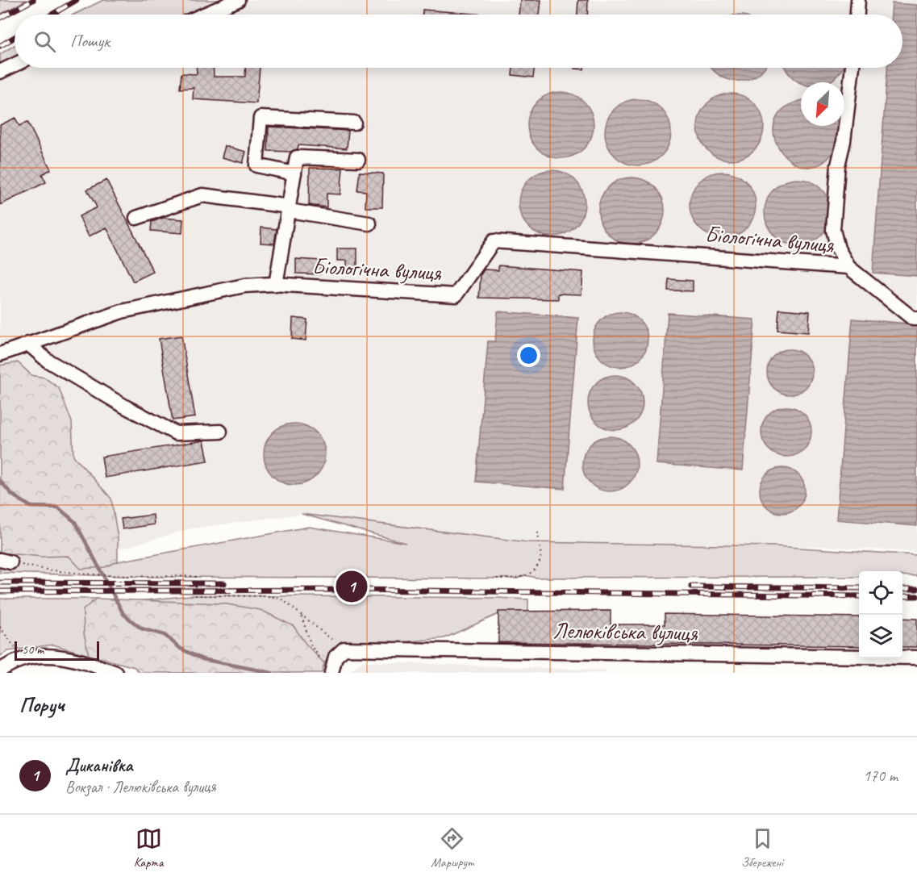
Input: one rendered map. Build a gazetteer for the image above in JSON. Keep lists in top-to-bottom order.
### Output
{
  "streets": {
    "street": ["Біологічна вулиця", "Лелюківська вулиця"]
  },
  "scale_bar": "50 m",
  "north": "bottom left",
  "page": {
    "search": "Пошук",
    "pins": "1",
    "scale": "50 m",
    "heading": "Поруч",
    "list": [
      {
        "mark": "1",
        "name": "Диканівка",
        "note": "Вокзал · Лелюківська вулиця",
        "value": "170 m"
      }
    ],
    "nav": ["Карта", "Маршрут", "Збережені"]
  }
}
